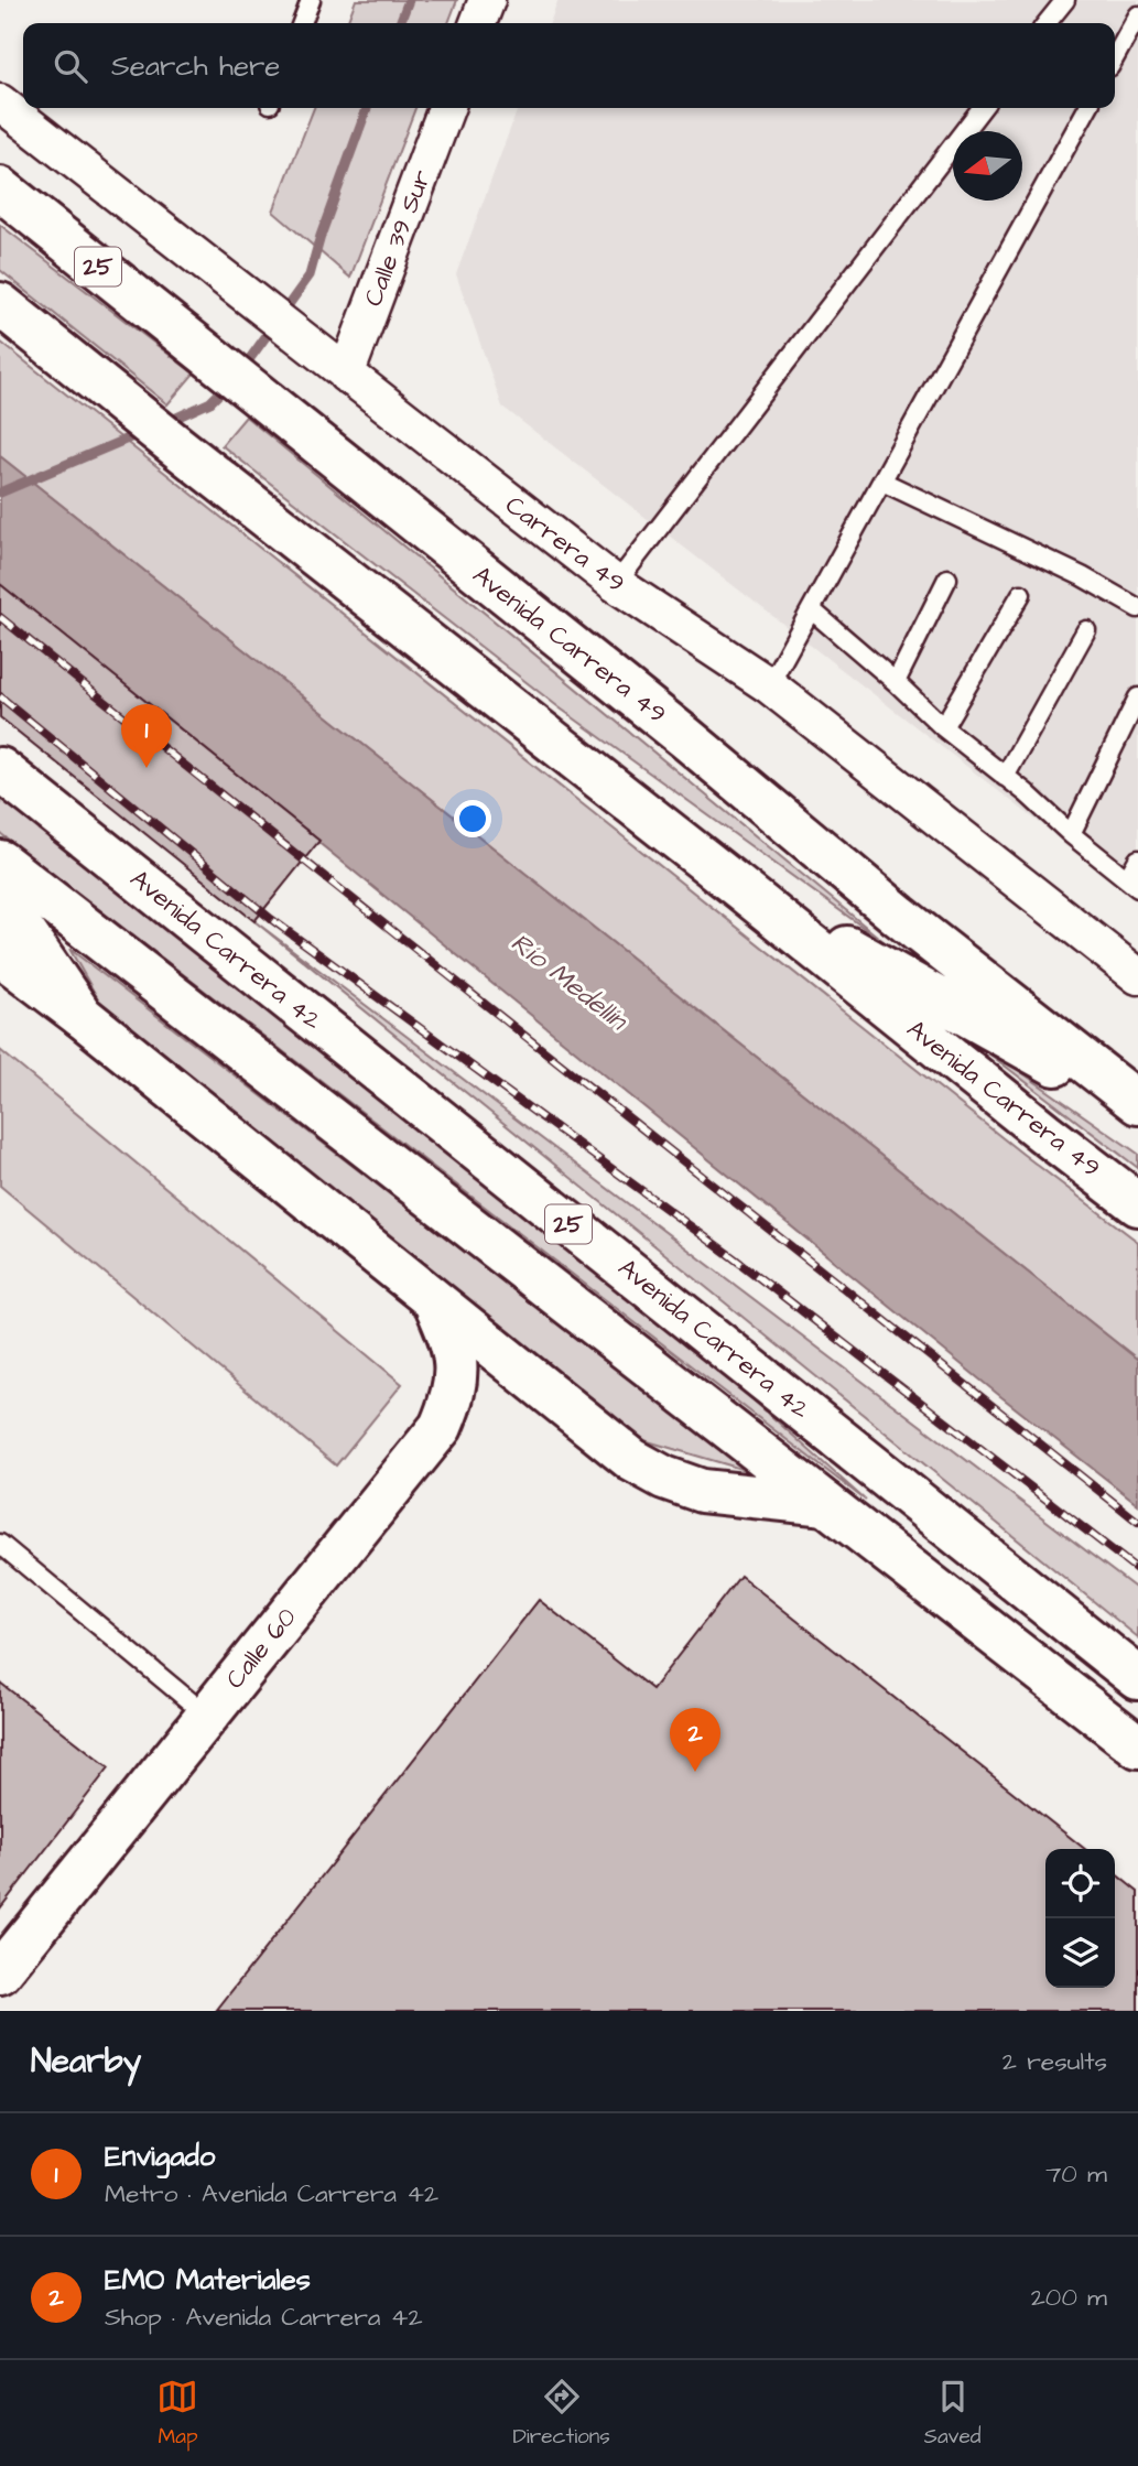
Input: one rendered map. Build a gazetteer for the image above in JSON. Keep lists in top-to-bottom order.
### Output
{
  "streets": {
    "main road": [
      "25",
      "Avenida Carrera 49",
      "Avenida Carrera 42",
      "Calle 60"
    ],
    "street": ["Calle 39 Sur", "Carrera 49"]
  },
  "crossings": [
    ["Calle 39 Sur", "Carrera 49"]
  ],
  "water": ["Río Medellín"],
  "north": "left",
  "page": {
    "search": "Search here",
    "pins": ["1", "2"],
    "heading": ["Nearby", "2 results"],
    "list": [
      {
        "mark": "1",
        "name": "Envigado",
        "note": "Metro · Avenida Carrera 42",
        "value": "70 m"
      },
      {
        "mark": "2",
        "name": "EMO Materiales",
        "note": "Shop · Avenida Carrera 42",
        "value": "200 m"
      }
    ],
    "nav": ["Map", "Directions", "Saved"]
  }
}
